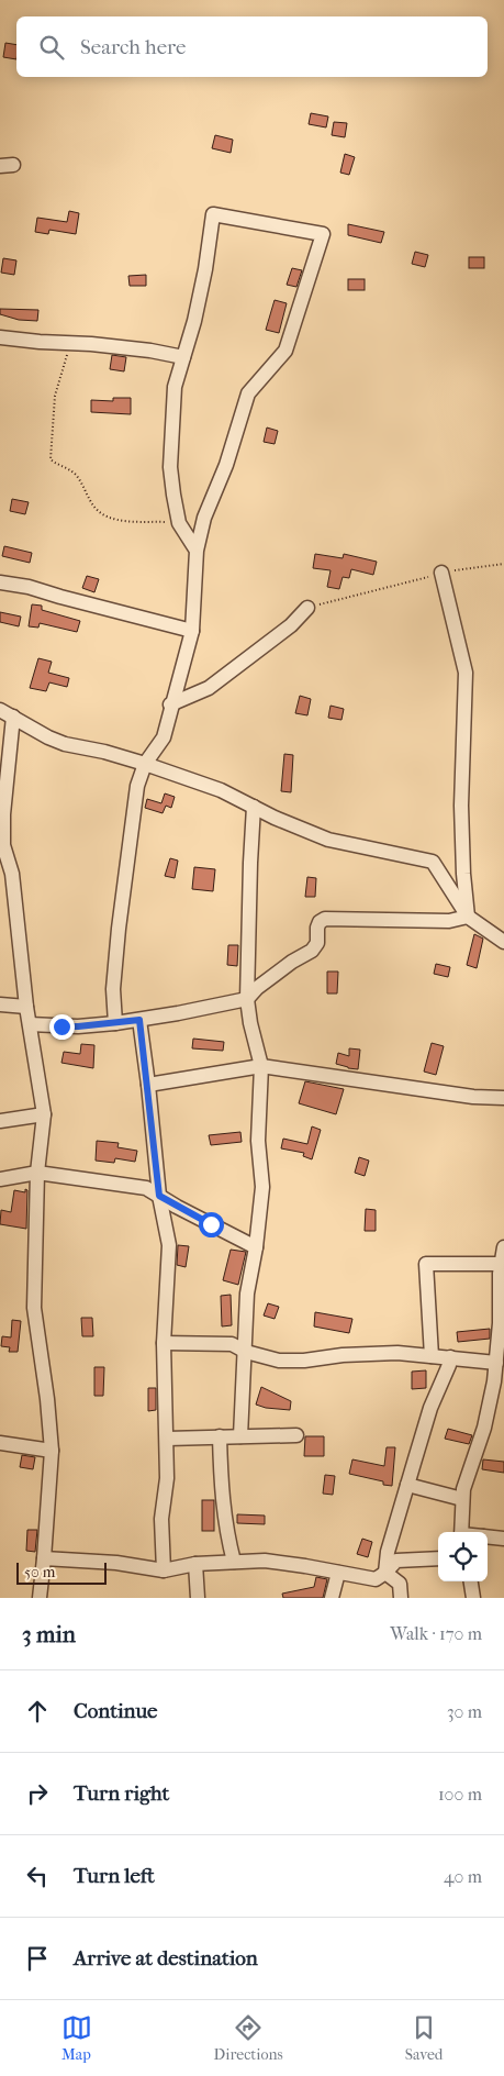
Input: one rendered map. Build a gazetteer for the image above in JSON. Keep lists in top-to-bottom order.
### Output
{
  "scale_bar": "50 m",
  "page": {
    "search": "Search here",
    "scale": "50 m",
    "heading": ["3 min", "Walk · 170 m"],
    "list": [
      ["Continue", "30 m"],
      ["Turn right", "100 m"],
      ["Turn left", "40 m"],
      "Arrive at destination"
    ],
    "nav": ["Map", "Directions", "Saved"]
  }
}
